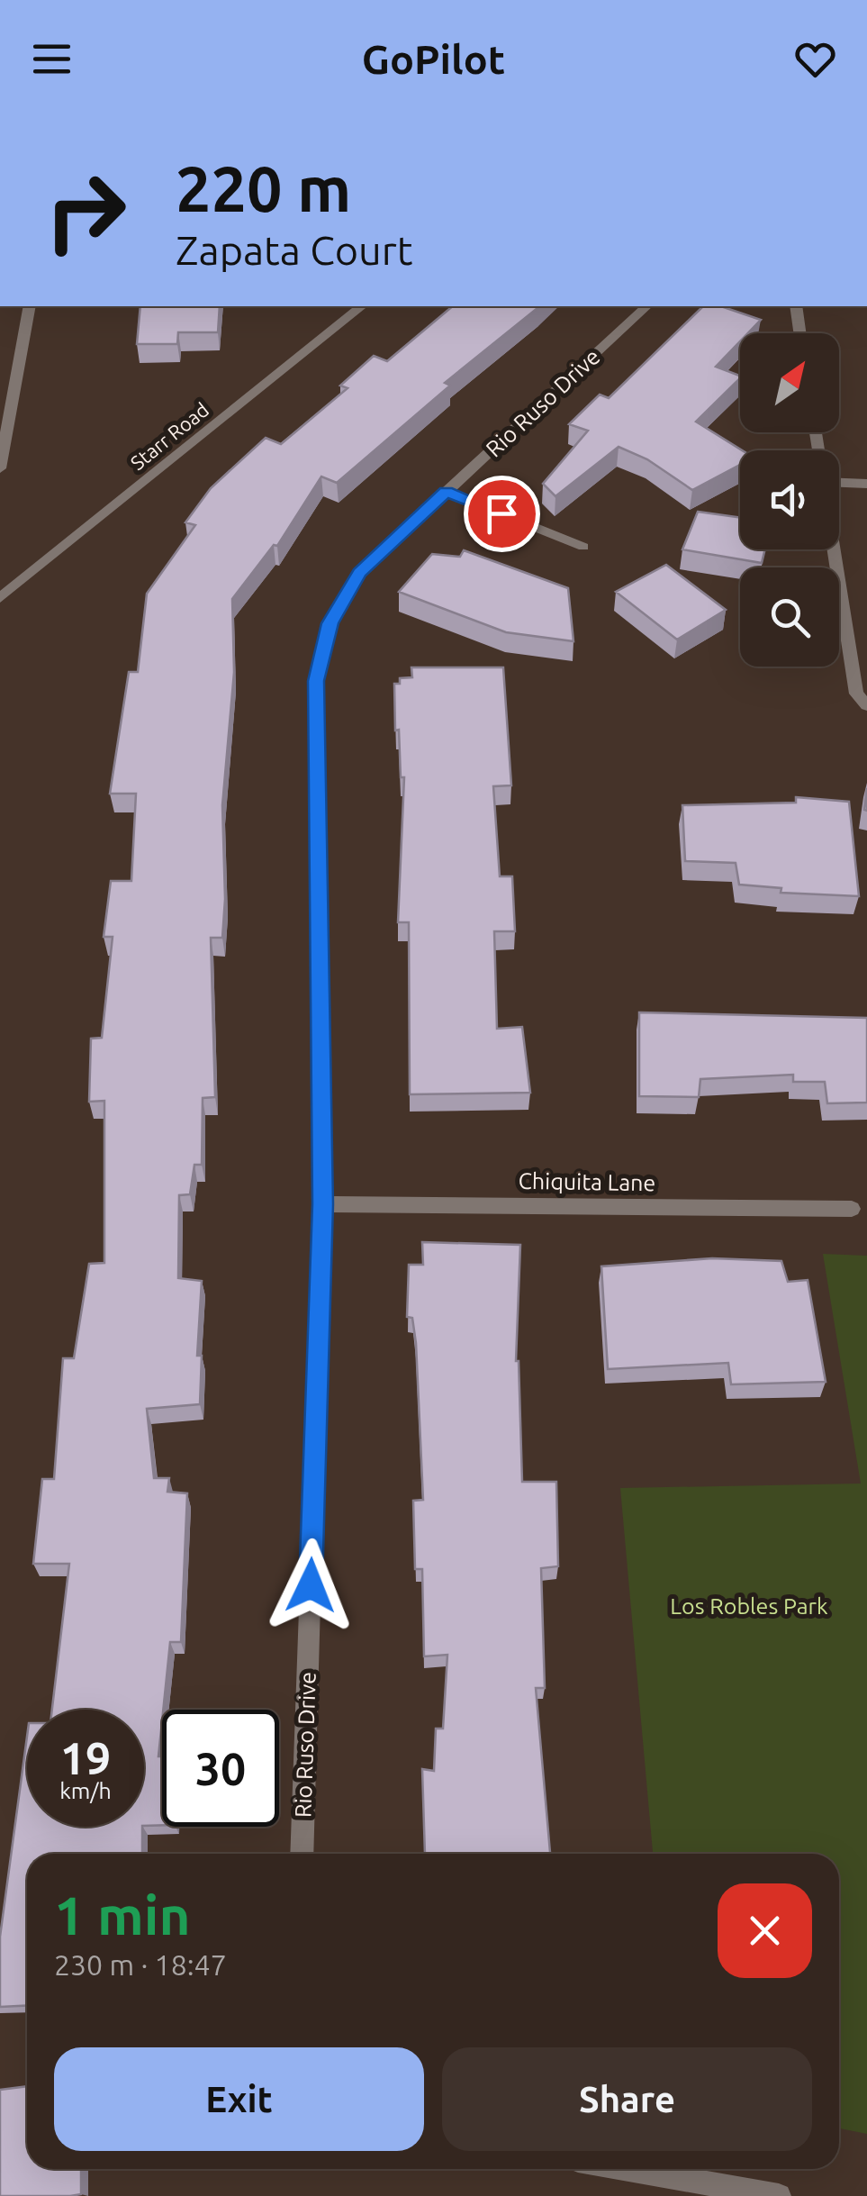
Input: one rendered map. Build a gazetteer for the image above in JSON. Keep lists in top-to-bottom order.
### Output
{
  "streets": {
    "street": ["Rio Ruso Drive", "Starr Road", "Chiquita Lane"]
  },
  "crossings": [
    ["Rio Ruso Drive", "Chiquita Lane"]
  ],
  "parks": ["Los Robles Park"],
  "north": "top right",
  "page": {
    "header": "GoPilot",
    "turn": ["220 m", "Zapata Court"],
    "speed": "19 km/h",
    "limit": "30",
    "heading": ["1 min", "230 m · 18:47"],
    "buttons": ["Exit", "Share"]
  }
}
